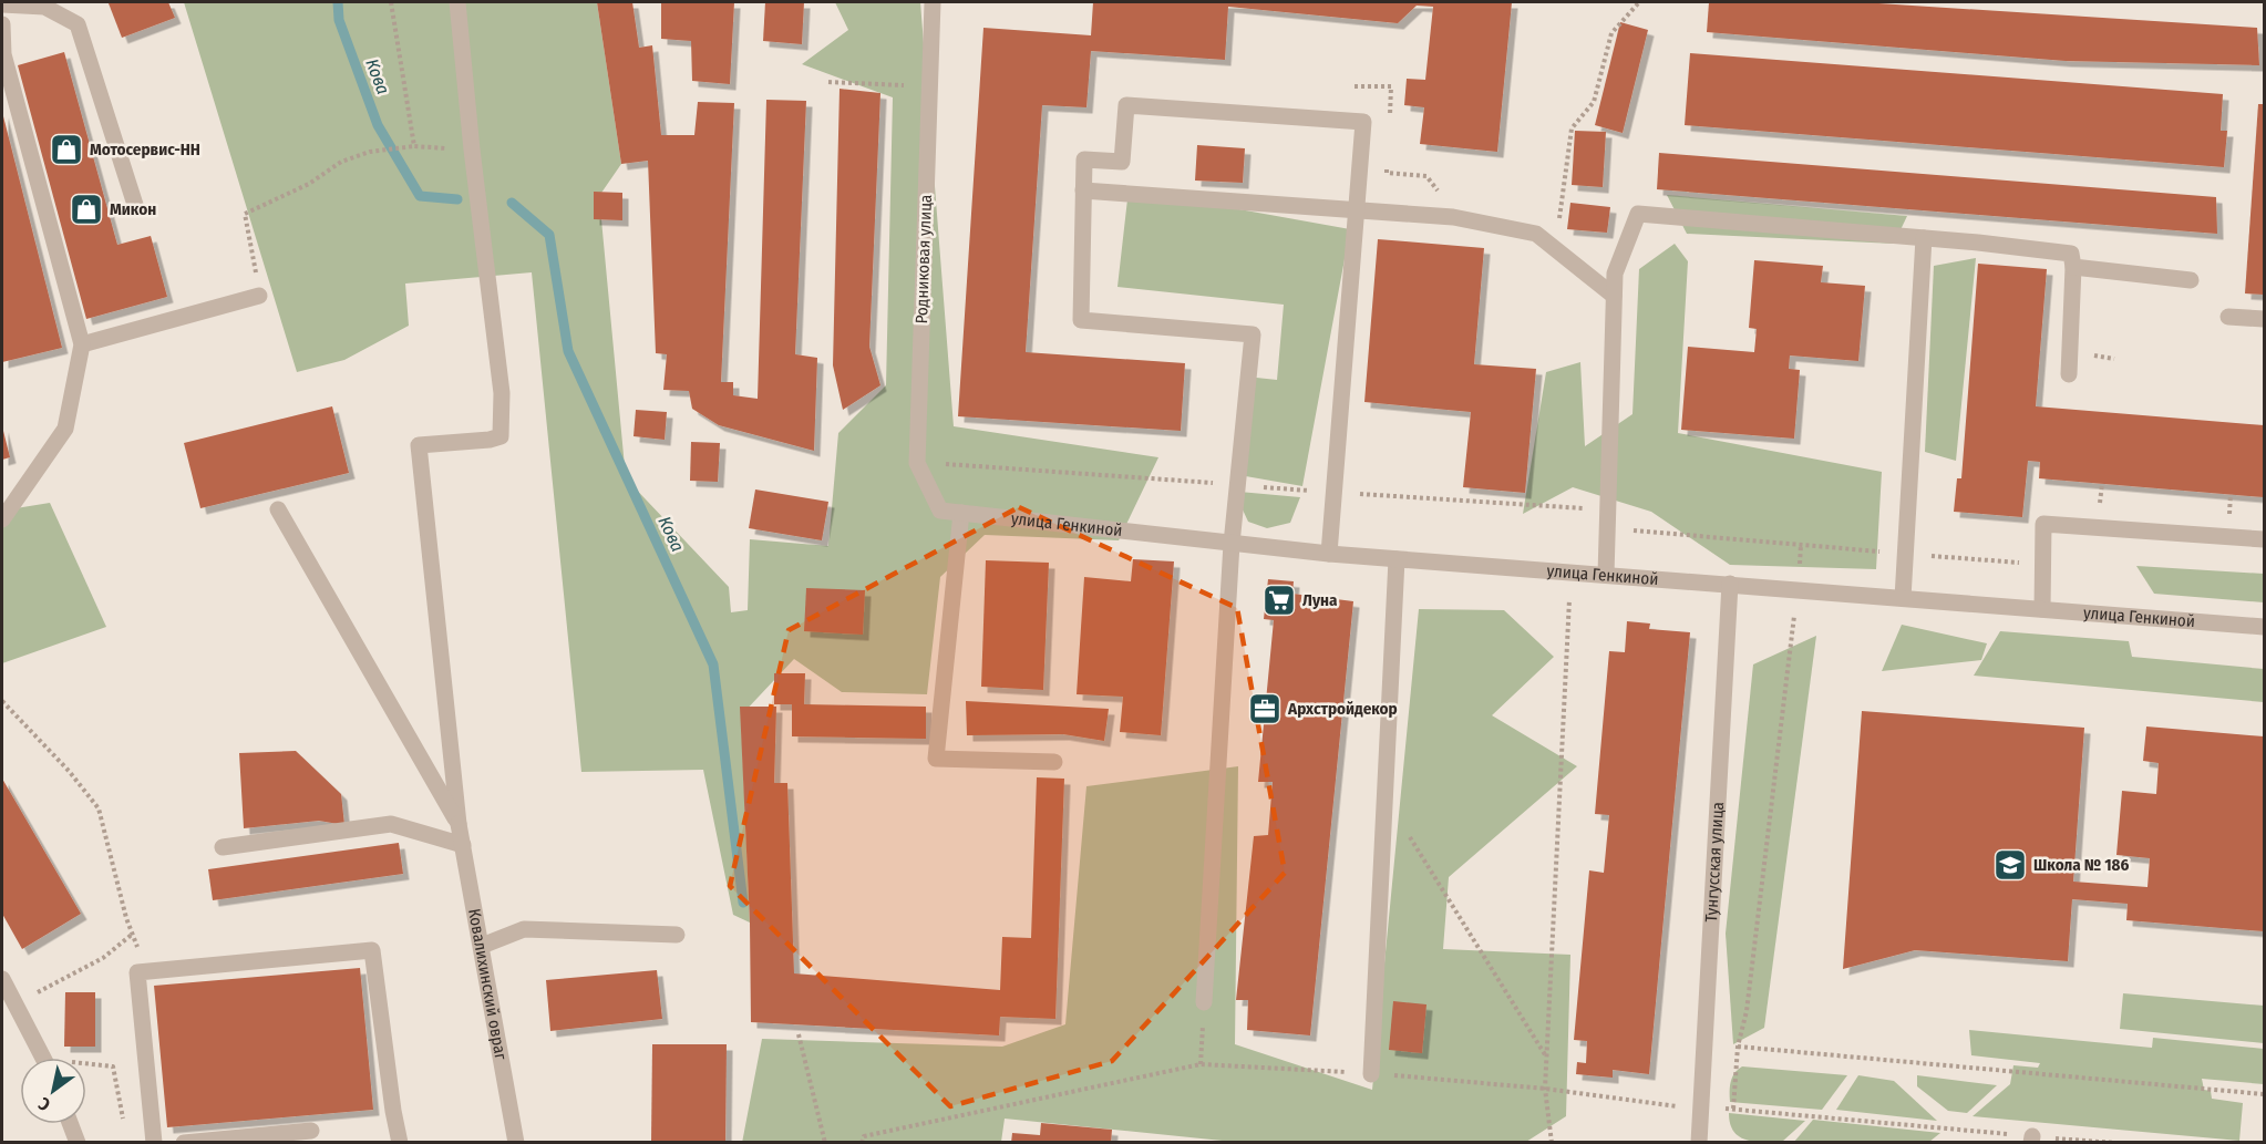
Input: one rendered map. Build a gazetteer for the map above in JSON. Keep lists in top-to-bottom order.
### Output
{
  "streets": {
    "street": [
      "Родниковая улица",
      "улица Генкиной",
      "Тунгусская улица",
      "Ковалихинский овраг"
    ]
  },
  "crossings": [
    ["Родниковая улица", "улица Генкиной"],
    ["улица Генкиной", "Тунгусская улица"]
  ],
  "water": ["Кова"],
  "places": {
    "shop": ["Мотосервис-НН", "Микон"],
    "supermarket": ["Луна"],
    "office": ["Архстройдекор"],
    "school or university": ["Школа № 186"]
  },
  "north": "bottom left"
}
